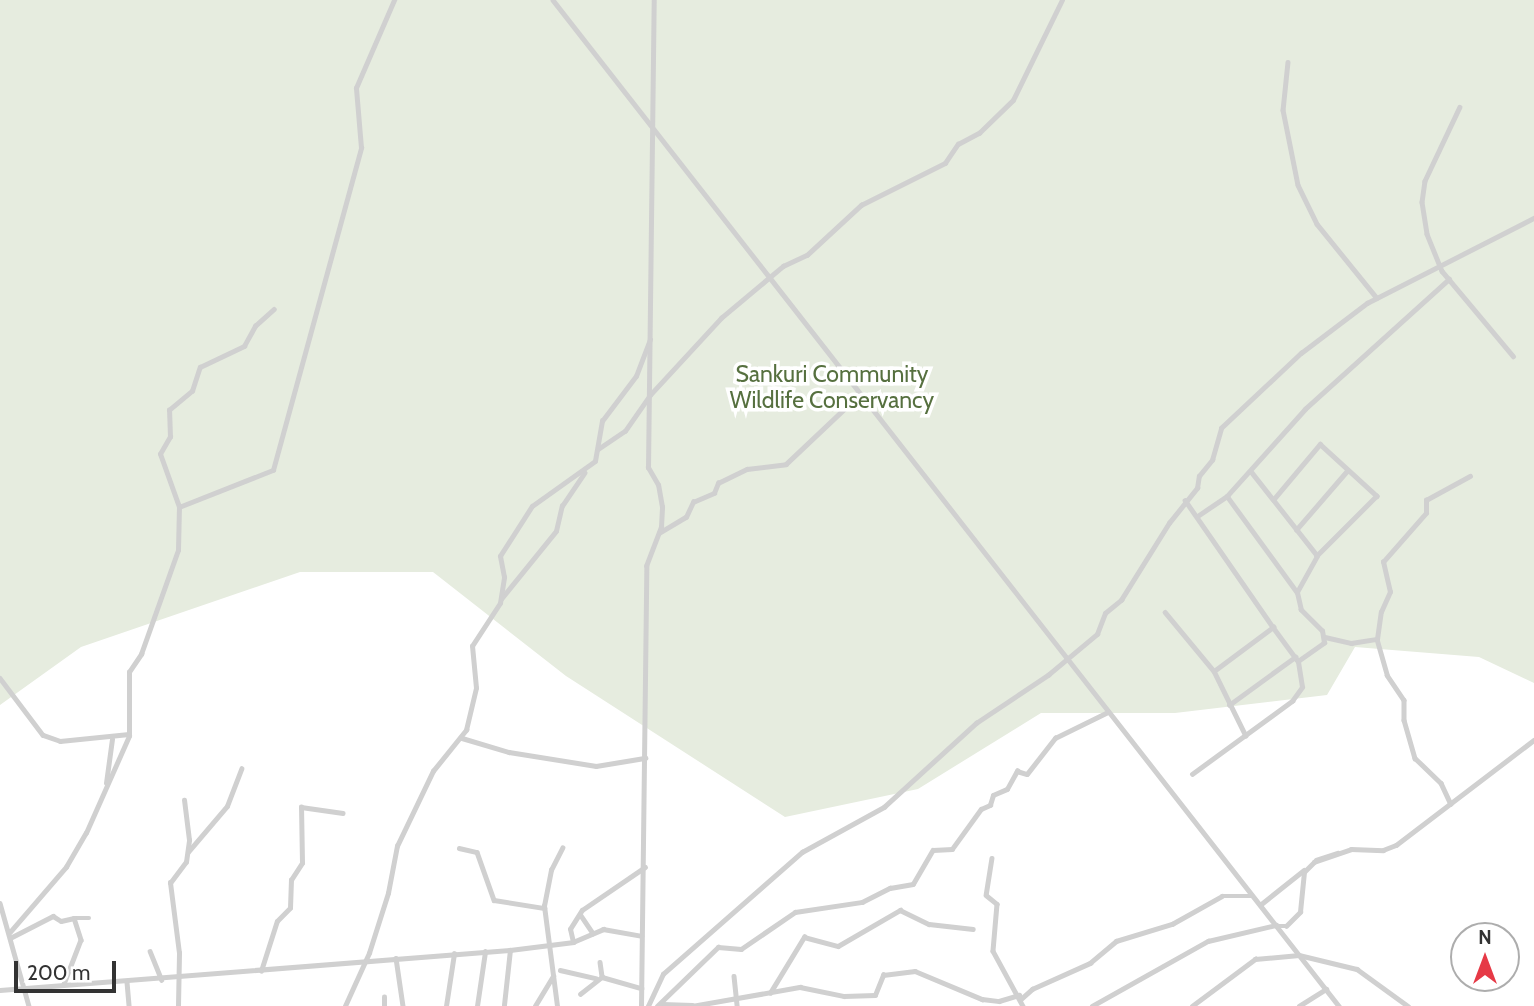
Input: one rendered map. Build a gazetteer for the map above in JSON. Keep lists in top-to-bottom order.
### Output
{
  "parks": ["Sankuri Community Wildlife Conservancy"],
  "scale_bar": "200 m",
  "north": "top"
}
